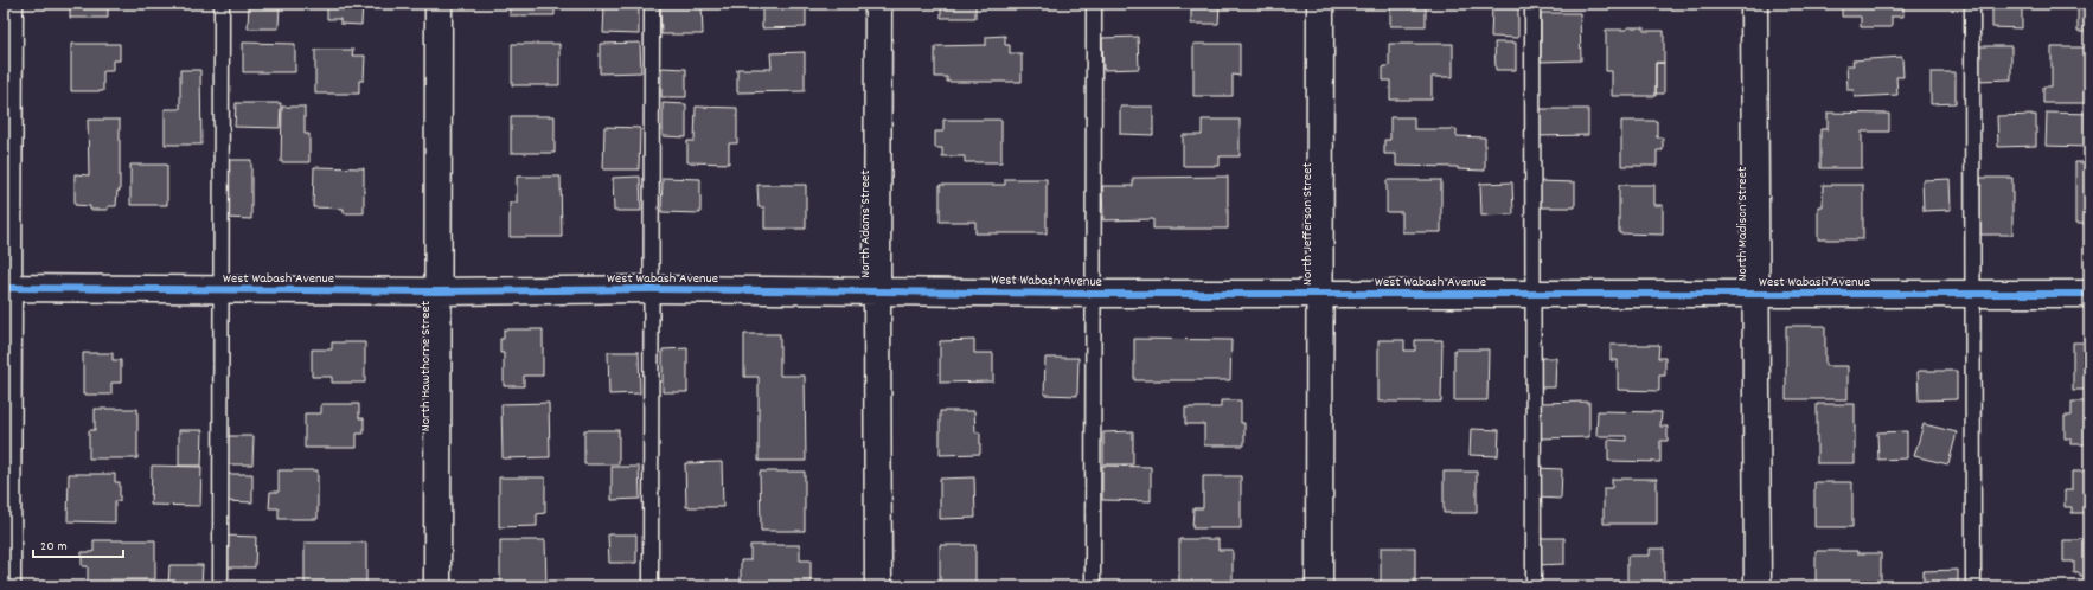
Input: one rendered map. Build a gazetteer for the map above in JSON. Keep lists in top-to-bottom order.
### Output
{
  "streets": {
    "street": [
      "North Adams Street",
      "North Jefferson Street",
      "North Madison Street",
      "West Wabash Avenue",
      "North Hawthorne Street"
    ]
  },
  "crossings": [
    ["North Adams Street", "West Wabash Avenue"],
    ["North Jefferson Street", "West Wabash Avenue"],
    ["North Madison Street", "West Wabash Avenue"],
    ["West Wabash Avenue", "North Hawthorne Street"]
  ],
  "scale_bar": "20 m"
}
